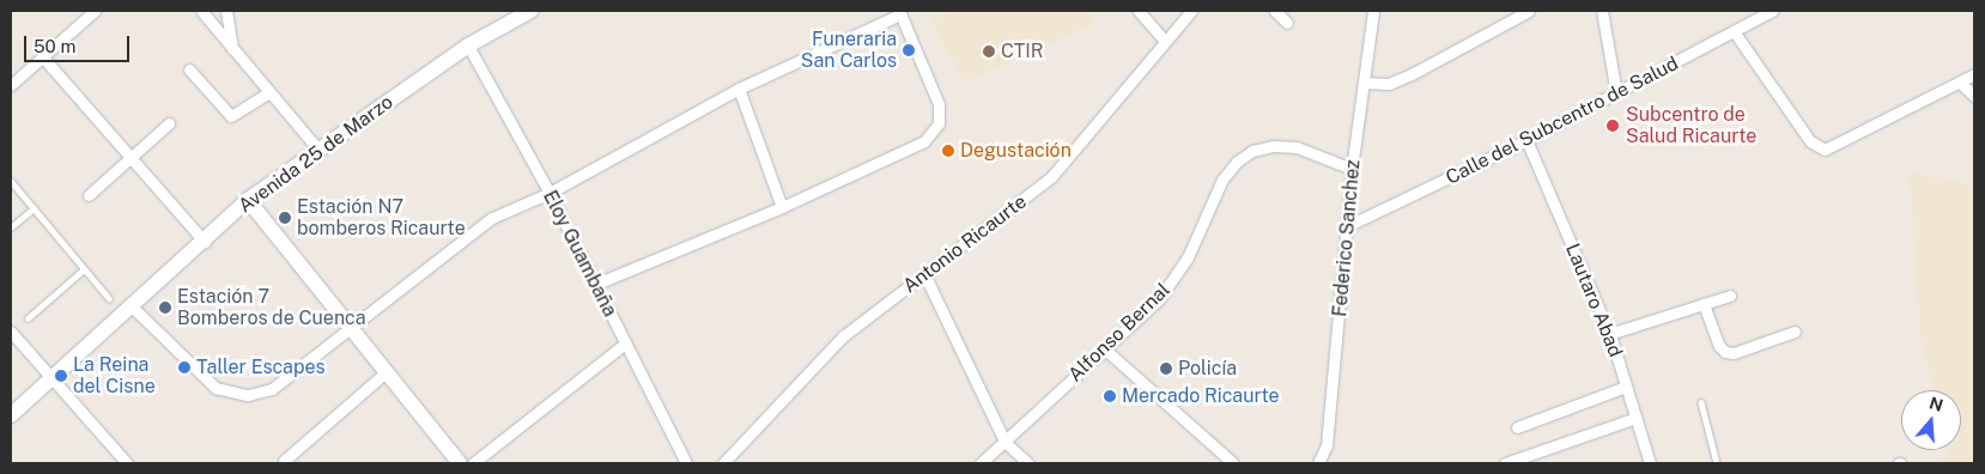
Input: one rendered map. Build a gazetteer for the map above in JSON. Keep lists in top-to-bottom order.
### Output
{
  "streets": {
    "main road": ["Avenida 25 de Marzo"],
    "street": [
      "Calle del Subcentro de Salud",
      "Federico Sanchez",
      "Antonio Ricaurte",
      "Eloy Guambaña",
      "Lautaro Abad",
      "Alfonso Bernal"
    ]
  },
  "crossings": [
    ["Calle del Subcentro de Salud", "Federico Sanchez"],
    ["Calle del Subcentro de Salud", "Lautaro Abad"],
    ["Avenida 25 de Marzo", "Eloy Guambaña"],
    ["Federico Sanchez", "Alfonso Bernal"]
  ],
  "places": [
    "Funeraria San Carlos",
    "CTIR",
    "Subcentro de Salud Ricaurte",
    "Degustación",
    "Estación N7 bomberos Ricaurte",
    "Estación 7 Bomberos de Cuenca",
    "Taller Escapes",
    "Policía",
    "La Reina del Cisne",
    "Mercado Ricaurte"
  ],
  "scale_bar": "50 m",
  "north": "top"
}
